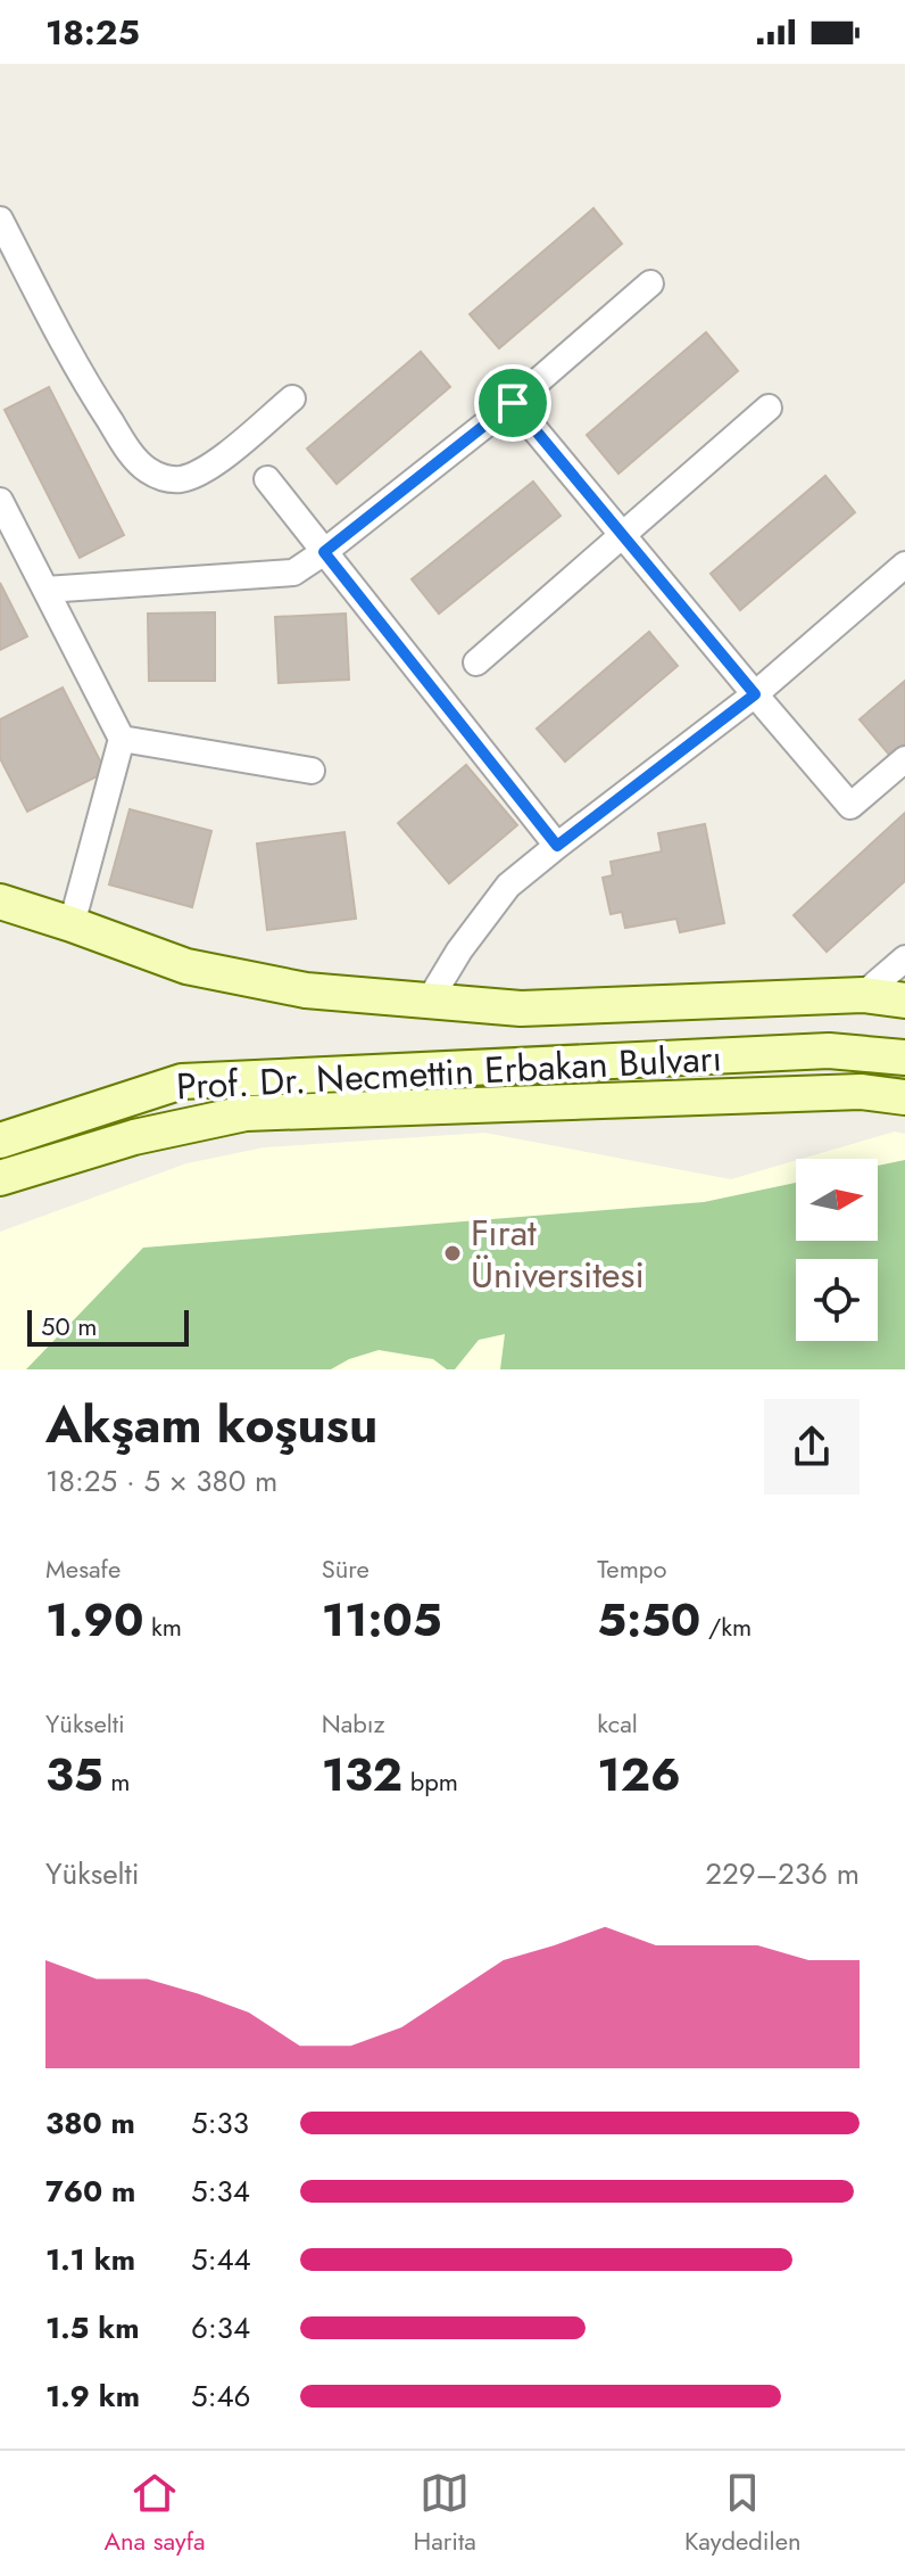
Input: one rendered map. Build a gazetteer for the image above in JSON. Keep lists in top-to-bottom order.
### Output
{
  "streets": {
    "main road": ["Prof. Dr. Necmettin Erbakan Bulvarı"]
  },
  "places": ["Fırat Üniversitesi"],
  "scale_bar": "50 m",
  "north": "right",
  "page": {
    "status": "18:25",
    "scale": "50 m",
    "heading": ["Akşam koşusu", "18:25 · 5 × 380 m"],
    "stats": [
      ["Mesafe", "1.90 km"],
      ["Süre", "11:05"],
      ["Tempo", "5:50 /km"],
      ["Yükselti", "35 m"],
      ["Nabız", "132 bpm"],
      ["kcal", "126"]
    ],
    "chart": ["Yükselti", "229–236 m"],
    "list": [
      {
        "name": "380 m",
        "note": "5:33"
      },
      {
        "name": "760 m",
        "note": "5:34"
      },
      {
        "name": "1.1 km",
        "note": "5:44"
      },
      {
        "name": "1.5 km",
        "note": "6:34"
      },
      {
        "name": "1.9 km",
        "note": "5:46"
      }
    ],
    "tabs": ["Ana sayfa", "Harita", "Kaydedilen"]
  }
}
